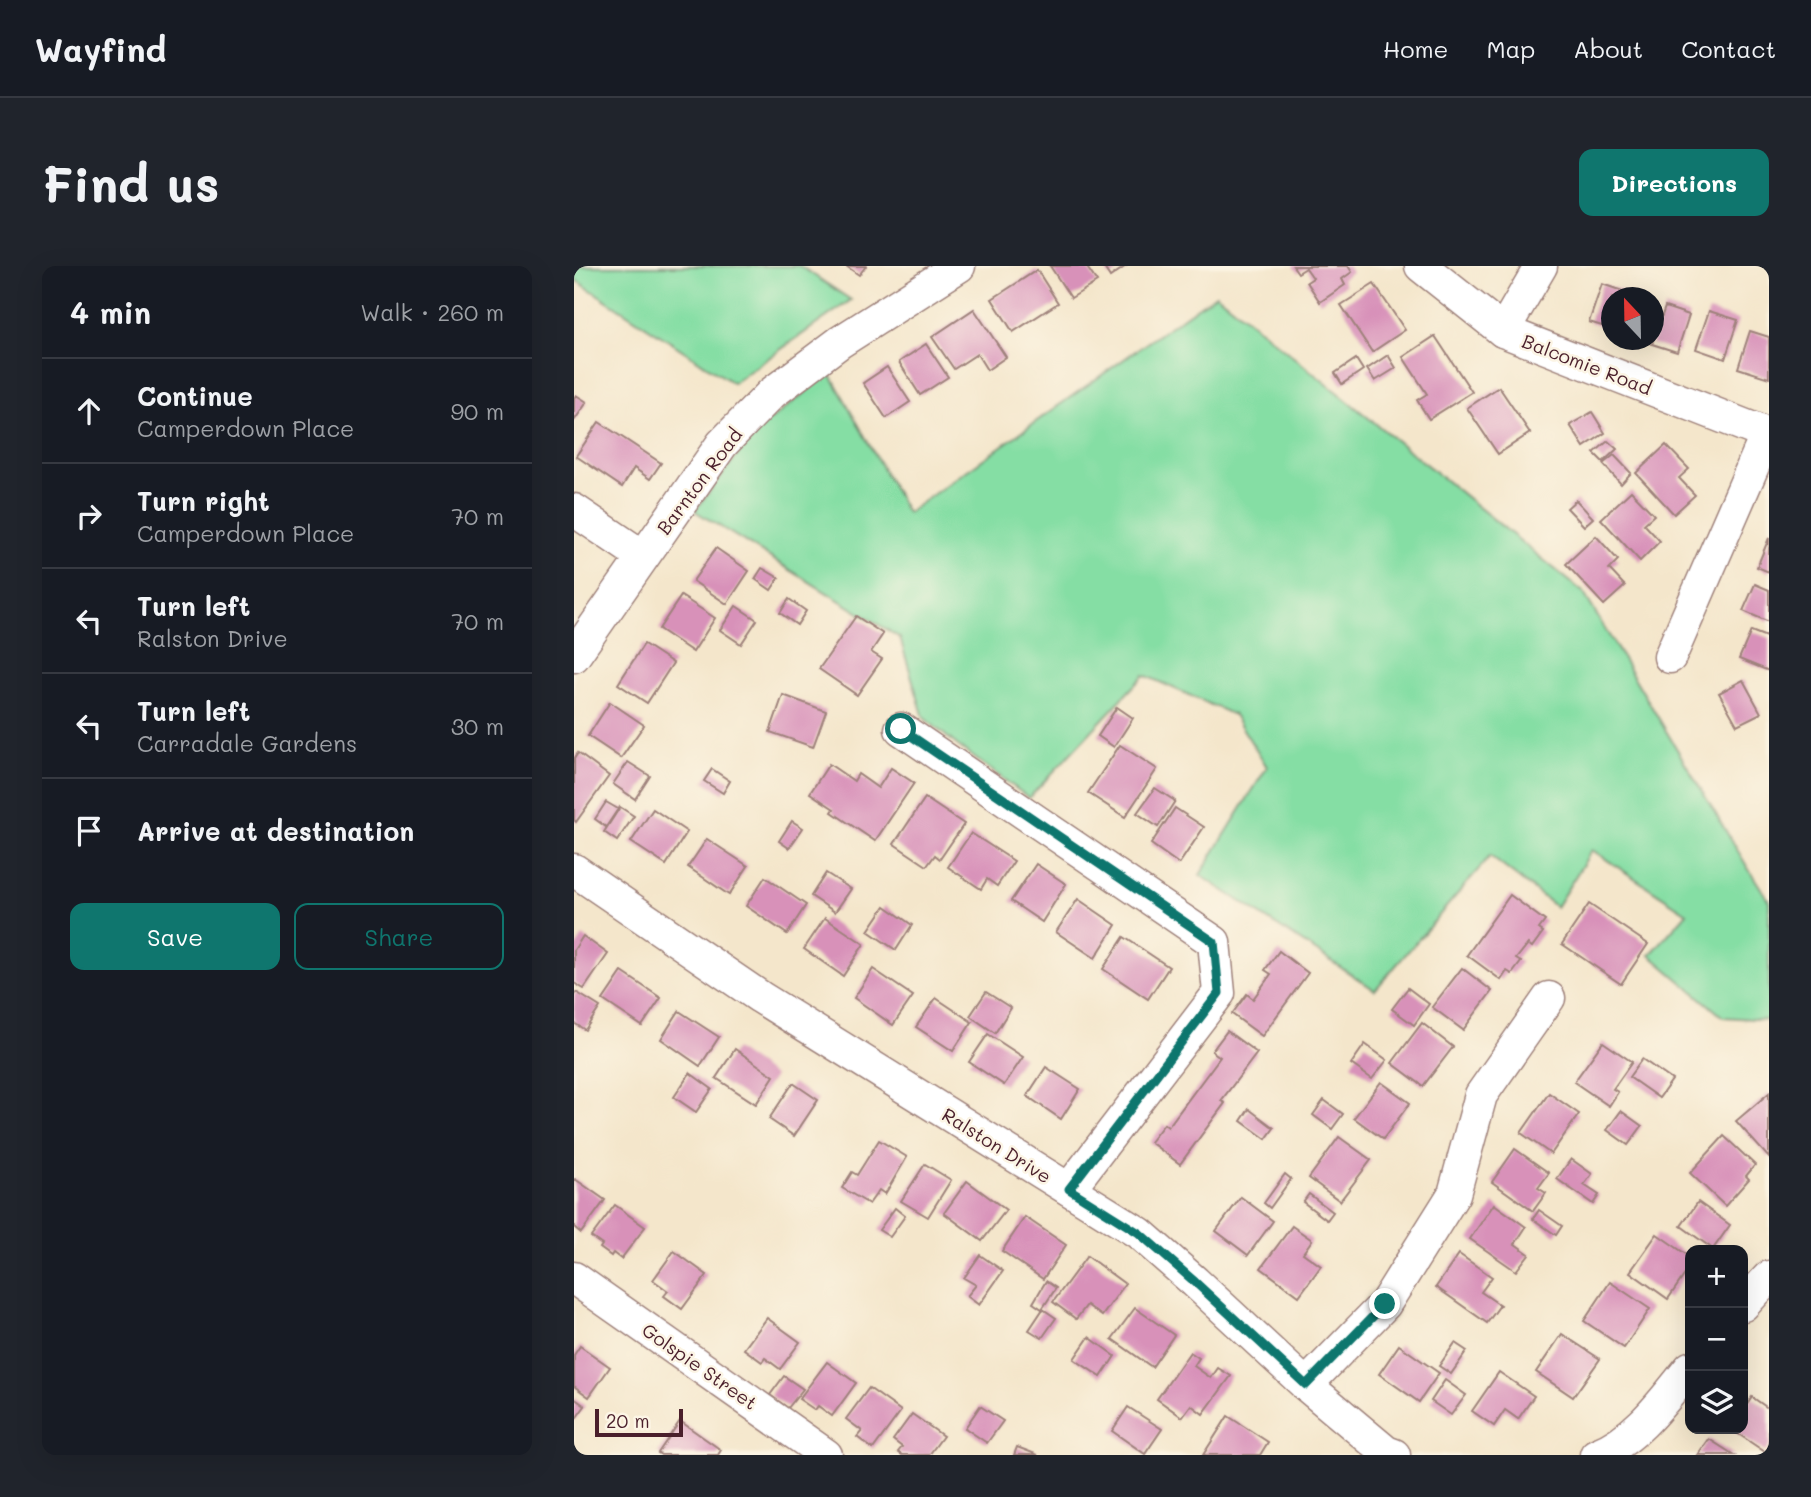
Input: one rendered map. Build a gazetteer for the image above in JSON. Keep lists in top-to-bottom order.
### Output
{
  "streets": {
    "street": [
      "Balcomie Road",
      "Barnton Road",
      "Ralston Drive",
      "Golspie Street"
    ]
  },
  "scale_bar": "20 m",
  "north": "top",
  "page": {
    "header": "Wayfind",
    "nav": [
      "Home",
      "Map",
      "About",
      "Contact"
    ],
    "buttons": [
      "Directions",
      ["Save", "Share"]
    ],
    "title": "Find us",
    "heading": ["4 min", "Walk · 260 m"],
    "list": [
      ["Continue", "Camperdown Place", "90 m"],
      ["Turn right", "Camperdown Place", "70 m"],
      ["Turn left", "Ralston Drive", "70 m"],
      ["Turn left", "Carradale Gardens", "30 m"],
      "Arrive at destination"
    ],
    "map_buttons": ["+", "−"],
    "scale": "20 m"
  }
}
